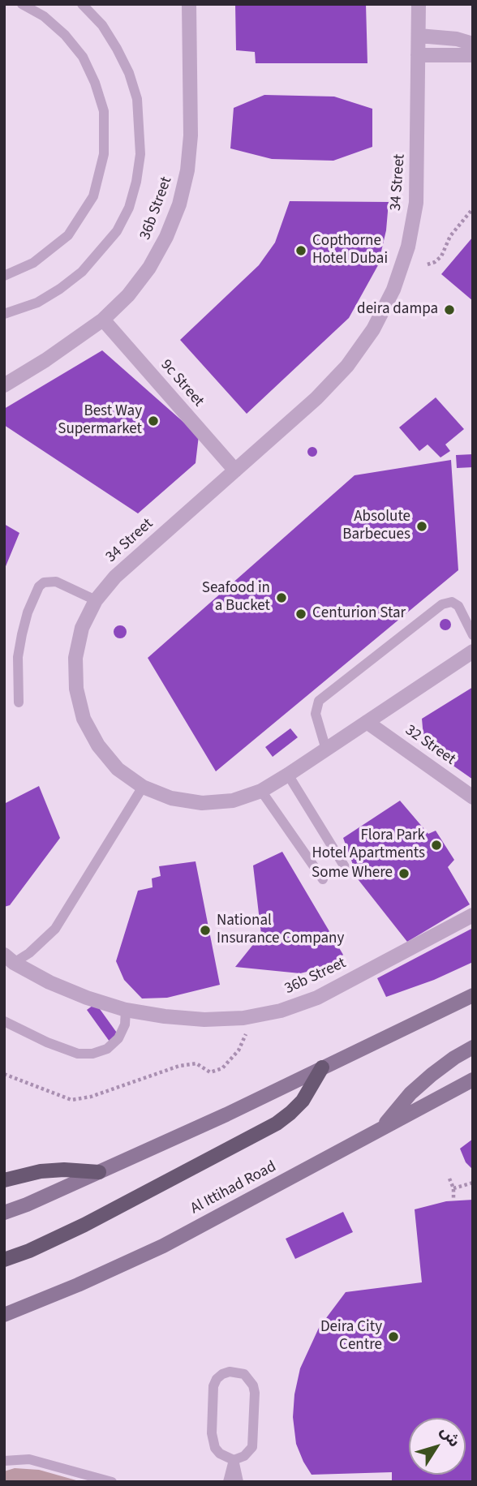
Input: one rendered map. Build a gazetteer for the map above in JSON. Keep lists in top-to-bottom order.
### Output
{
  "streets": {
    "main road": ["Al Ittihad Road"],
    "street": [
      "34 Street",
      "36b Street",
      "9c Street",
      "32 Street"
    ]
  },
  "crossings": [
    ["34 Street", "9c Street"],
    ["34 Street", "32 Street"],
    ["36b Street", "9c Street"]
  ],
  "places": [
    "Copthorne Hotel Dubai",
    "deira dampa",
    "Best Way Supermarket",
    "Absolute Barbecues",
    "Seafood in a Bucket",
    "Centurion Star",
    "Flora Park Hotel Apartments",
    "Some Where",
    "National Insurance Company",
    "Deira City Centre"
  ],
  "north": "top right"
}
